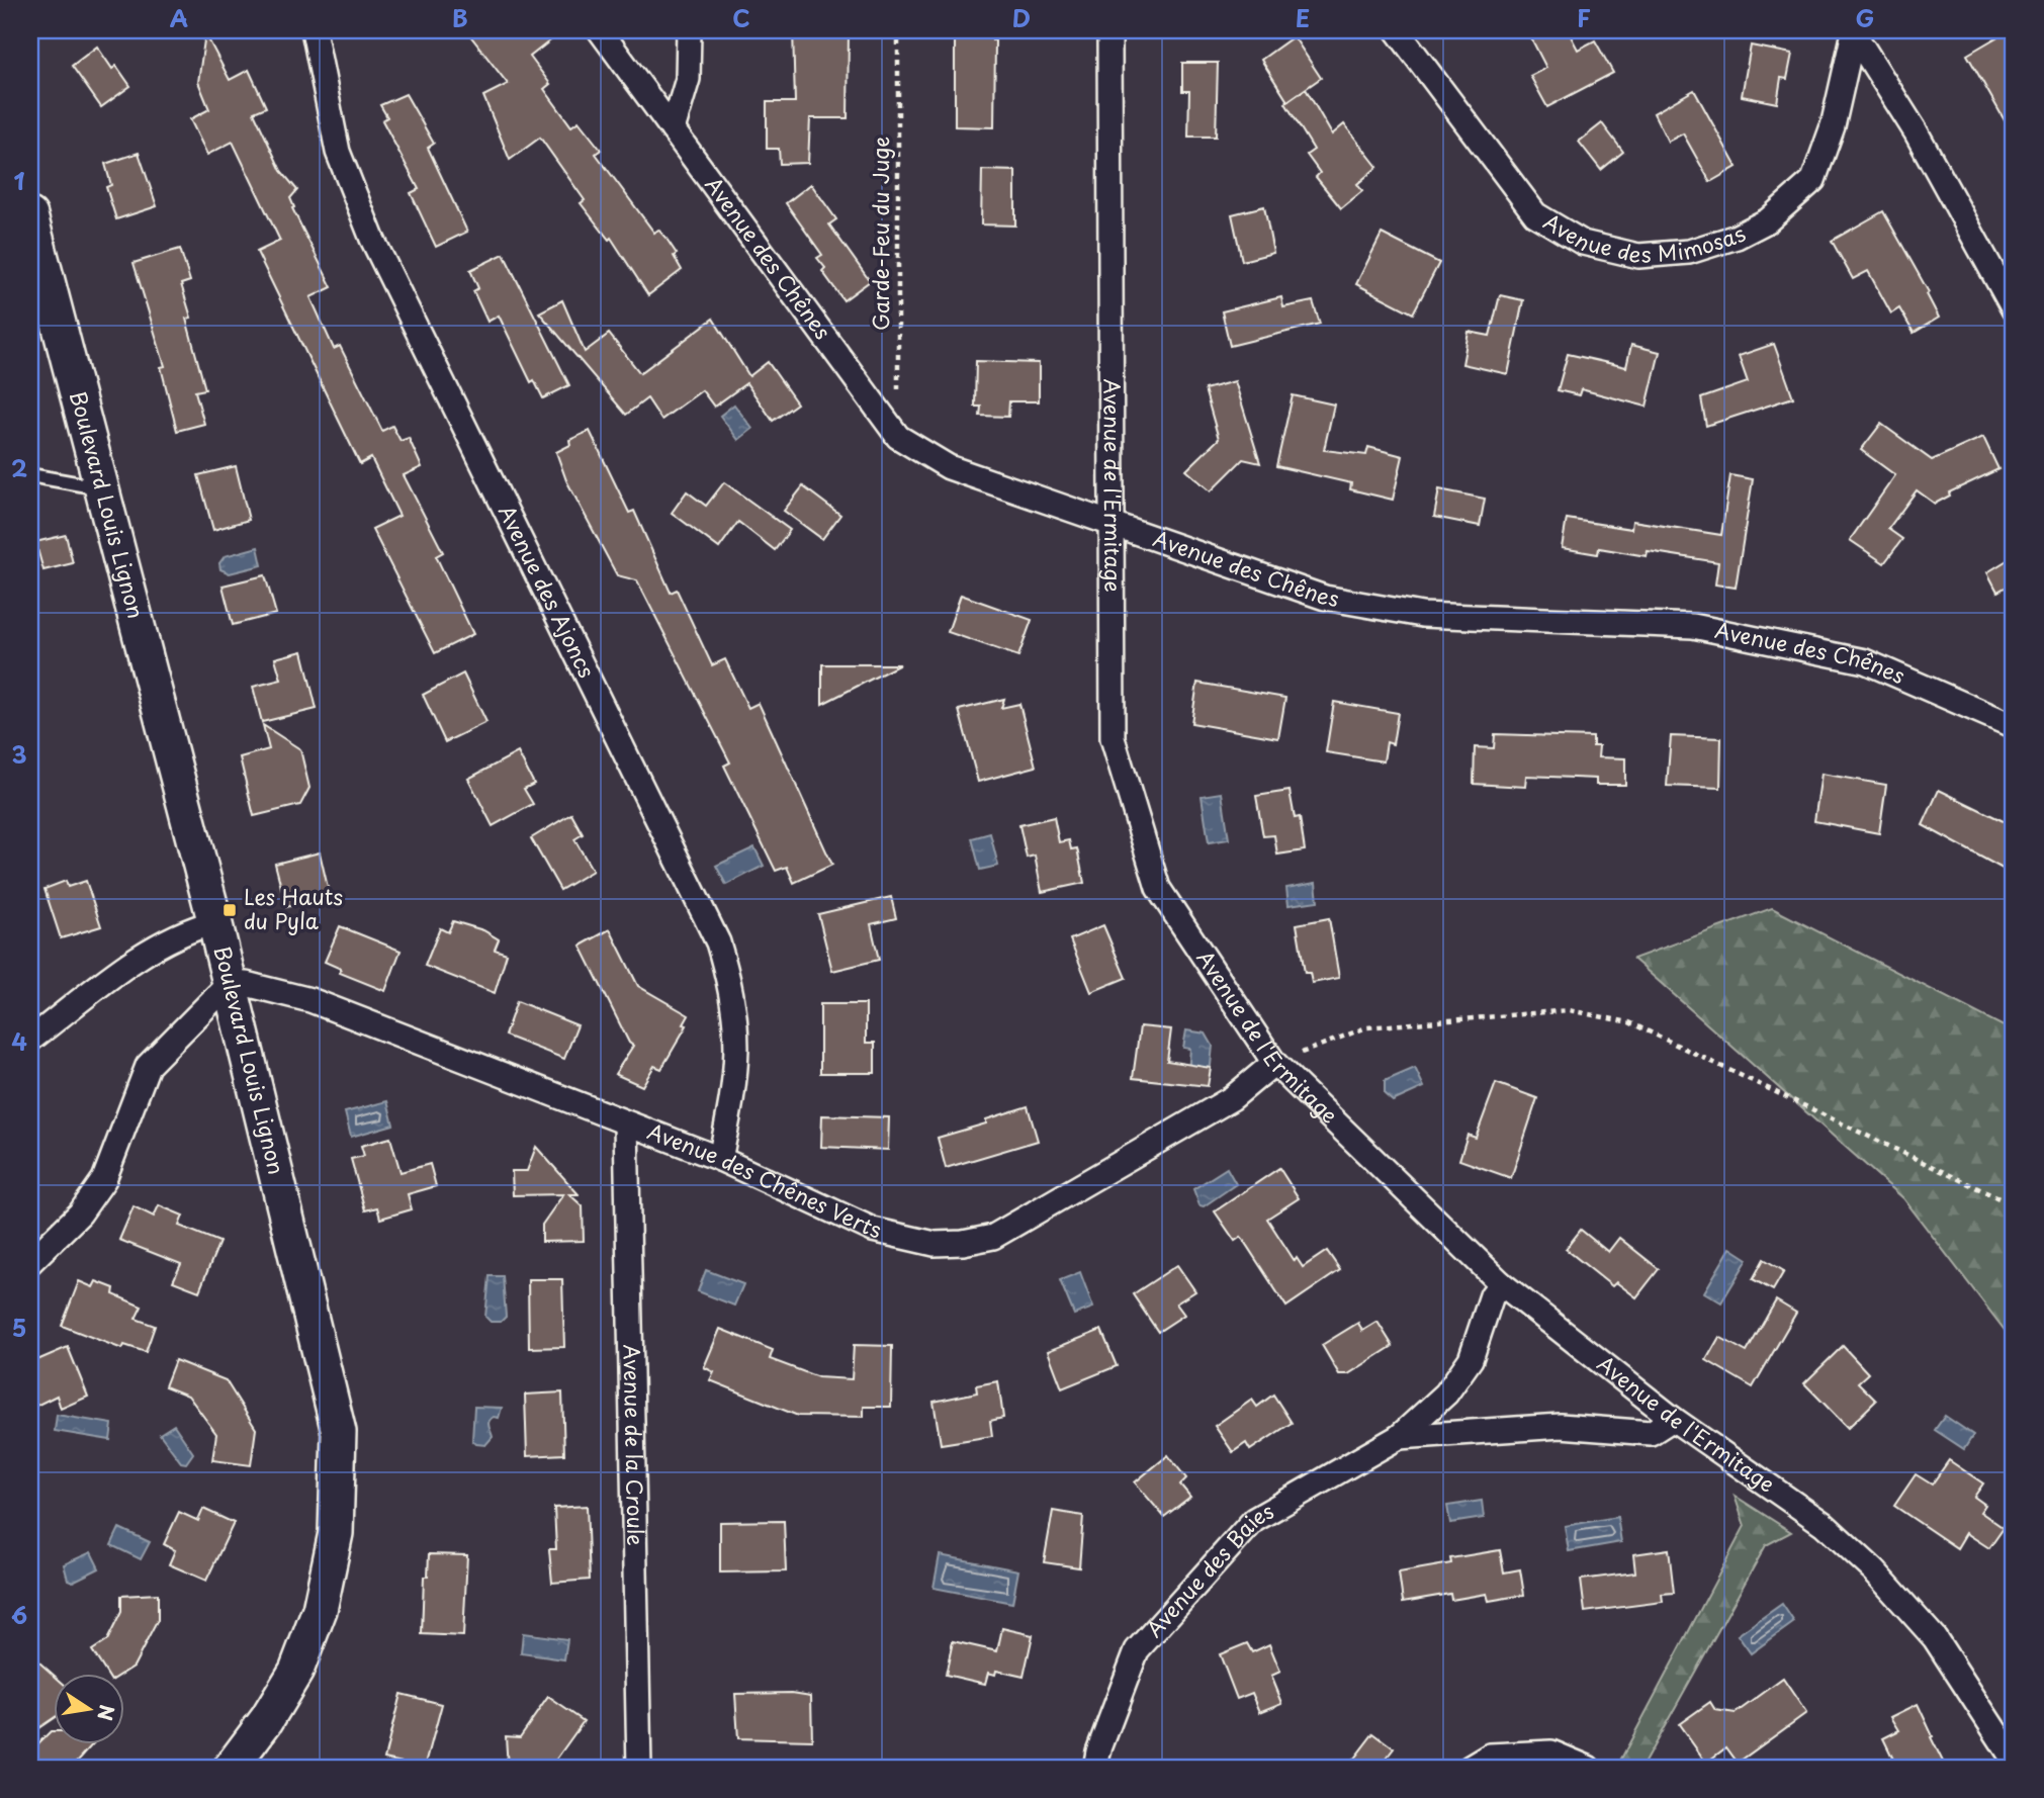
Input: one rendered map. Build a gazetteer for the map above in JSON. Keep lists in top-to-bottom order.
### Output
{
  "streets": {
    "main road": ["Boulevard Louis Lignon"],
    "street": [
      "Avenue des Mimosas",
      "Avenue des Chênes",
      "Avenue de l'Ermitage",
      "Avenue des Ajoncs",
      "Avenue des Chênes Verts",
      "Avenue de la Croule",
      "Avenue des Baies"
    ],
    "path": ["Garde-Feu du Juge"]
  },
  "crossings": [
    ["Garde-Feu du Juge", "Avenue des Chênes"],
    ["Avenue des Chênes", "Avenue de l'Ermitage"],
    ["Avenue de l'Ermitage", "Avenue des Chênes Verts"],
    ["Avenue de l'Ermitage", "Avenue des Baies"],
    ["Boulevard Louis Lignon", "Avenue des Chênes Verts"],
    ["Avenue des Ajoncs", "Avenue des Chênes Verts"],
    ["Avenue des Chênes Verts", "Avenue de la Croule"]
  ],
  "places": {
    "transit": ["Les Hauts du Pyla"]
  },
  "north": "right",
  "grid": {
    "columns": [
      "A",
      "B",
      "C",
      "D",
      "E",
      "F",
      "G"
    ],
    "rows": [
      "1",
      "2",
      "3",
      "4",
      "5",
      "6"
    ]
  }
}
